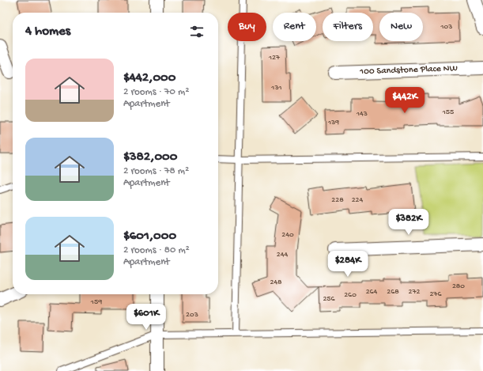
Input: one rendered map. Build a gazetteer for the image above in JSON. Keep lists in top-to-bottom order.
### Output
{
  "streets": {
    "street": ["100 Sandstone Place NW"]
  },
  "house_numbers": [
    "103",
    "127",
    "131",
    "155",
    "143",
    "139",
    "228",
    "224",
    "240",
    "244",
    "248",
    "280",
    "264",
    "268",
    "272",
    "276",
    "260",
    "256",
    "159",
    "203"
  ],
  "page": {
    "chip": [
      "Buy",
      "Rent",
      "Filters",
      "New"
    ],
    "heading": "4 homes",
    "list": [
      {
        "name": "$442,000",
        "note": "2 rooms · 70 m² · Apartment"
      },
      {
        "name": "$382,000",
        "note": "2 rooms · 78 m² · Apartment"
      },
      {
        "name": "$601,000",
        "note": "2 rooms · 80 m² · Apartment"
      }
    ],
    "price": [
      "$442K",
      "$382K",
      "$284K",
      "$601K"
    ]
  }
}
